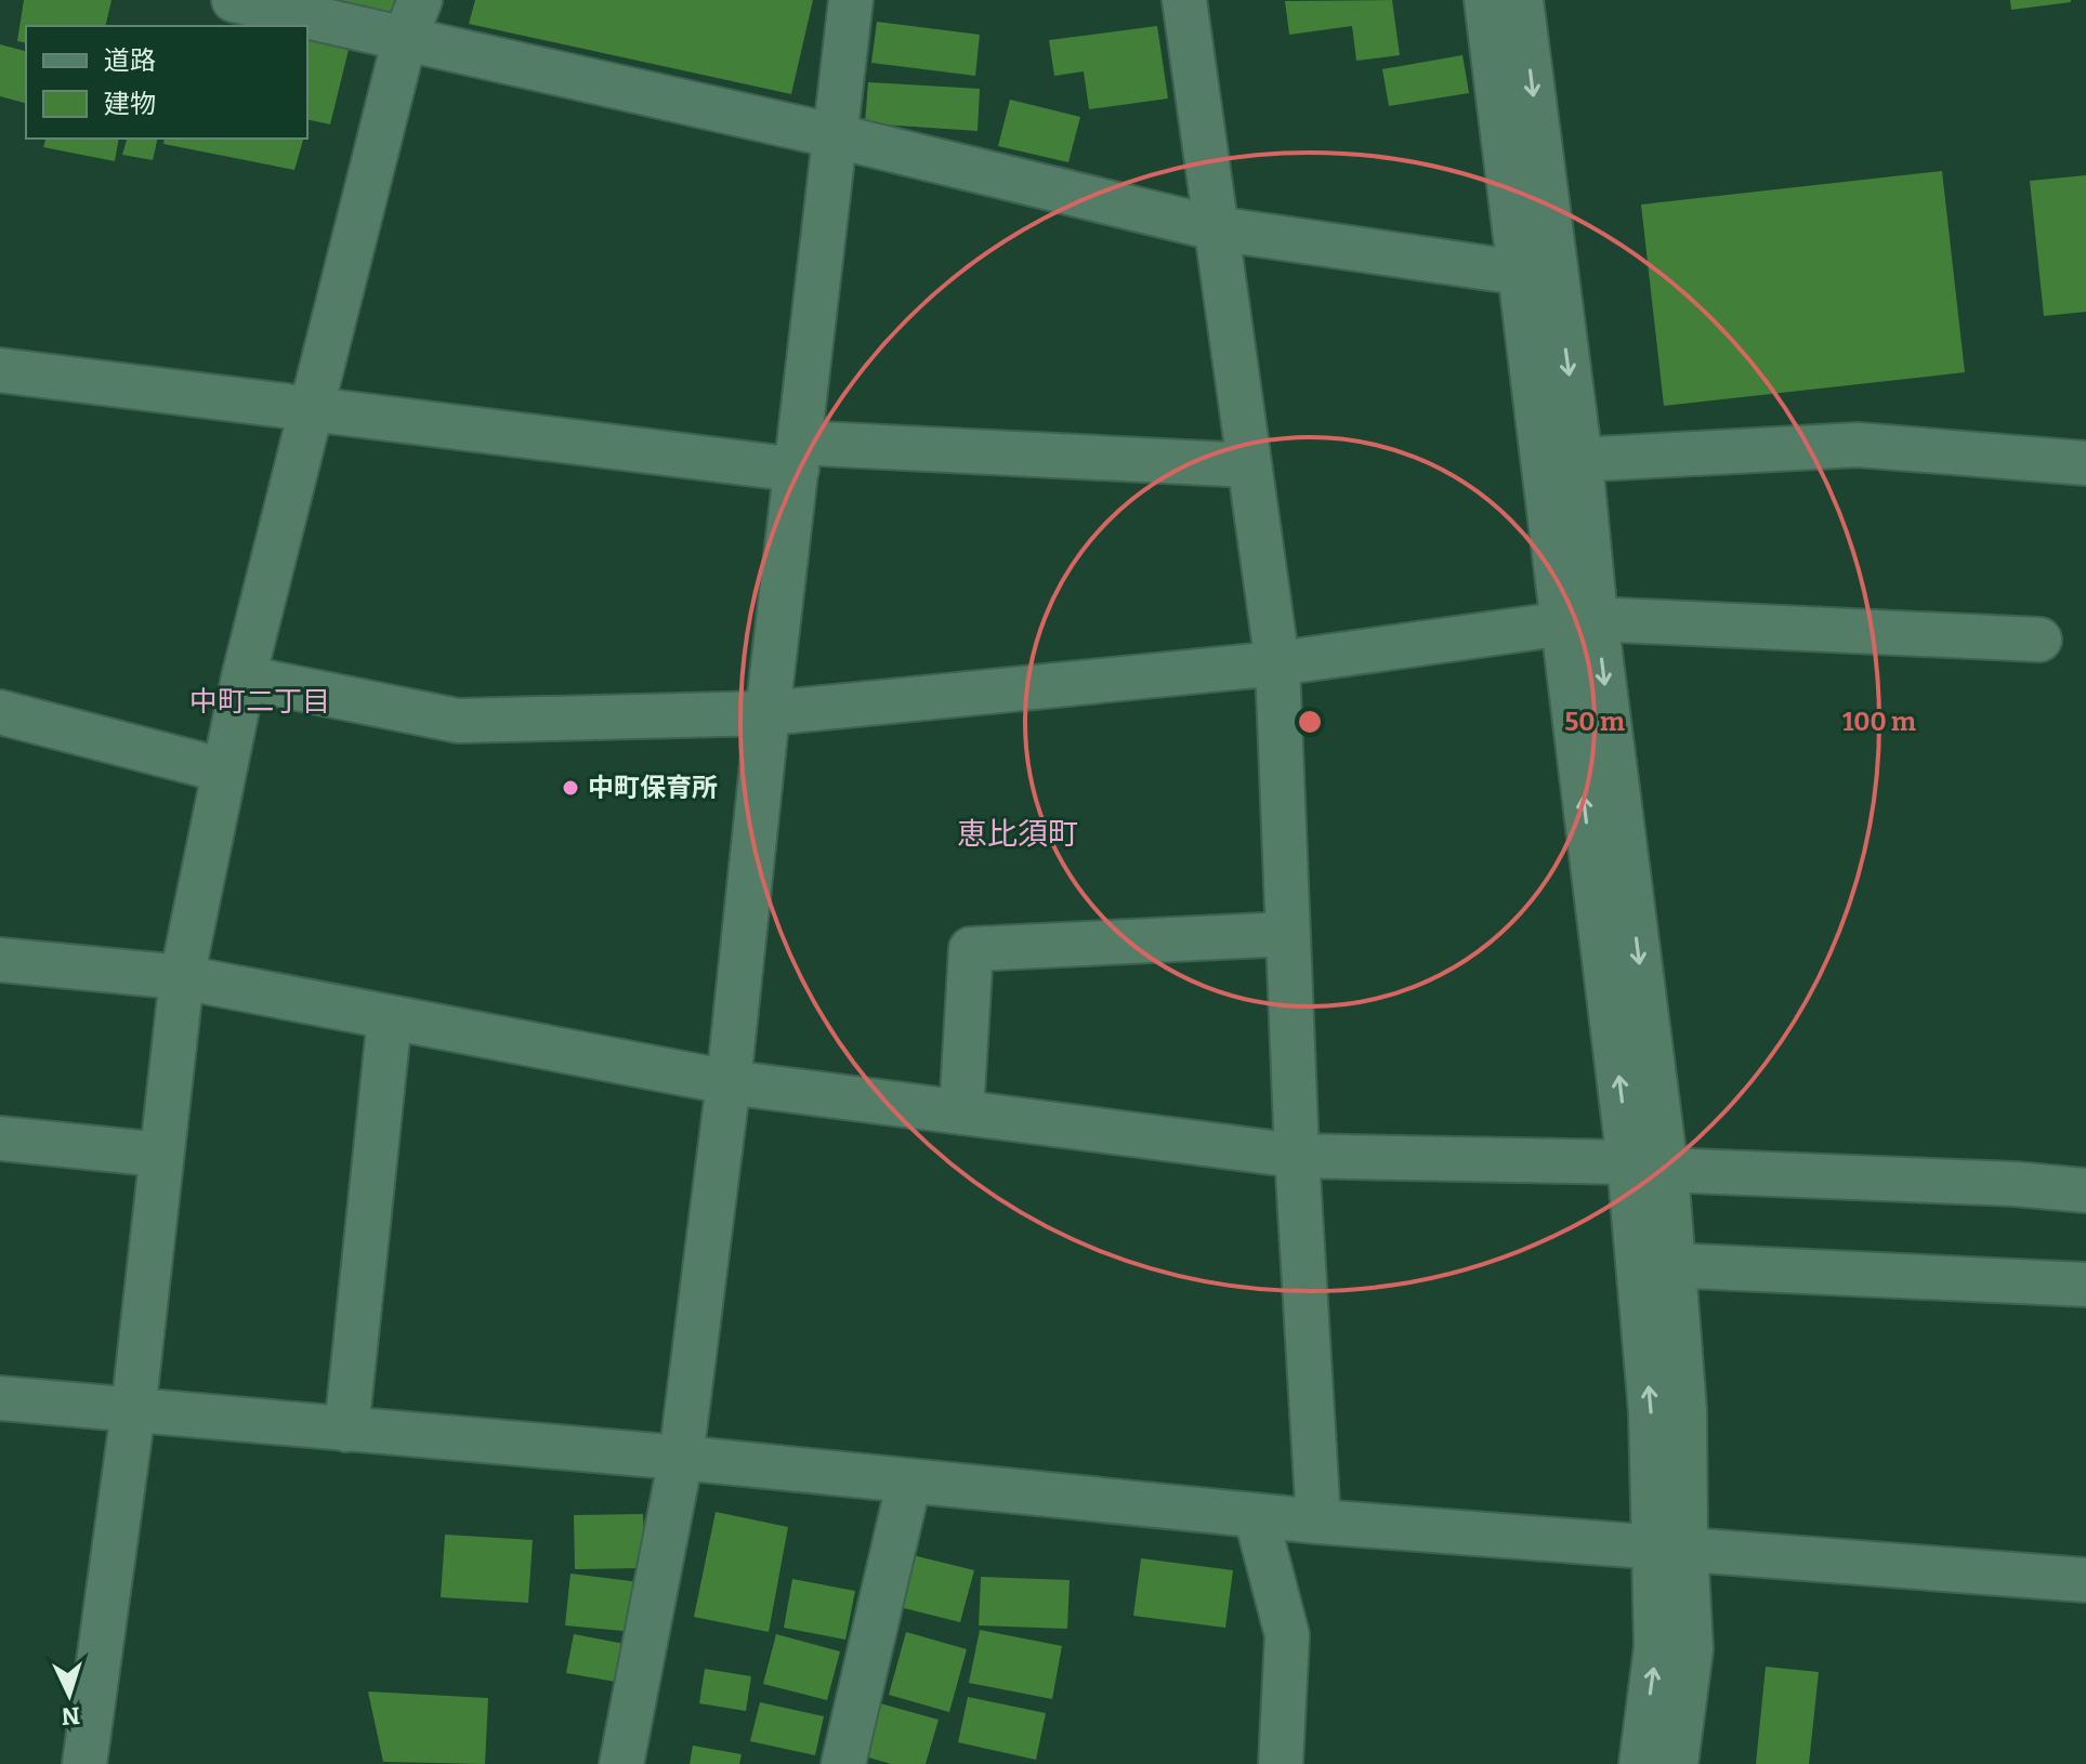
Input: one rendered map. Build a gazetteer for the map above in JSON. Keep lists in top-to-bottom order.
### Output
{
  "districts": ["中町二丁目", "恵比須町"],
  "places": ["中町保育所"],
  "legend": ["道路", "建物"],
  "north": "bottom",
  "rings": ["50 m", "100 m"]
}
